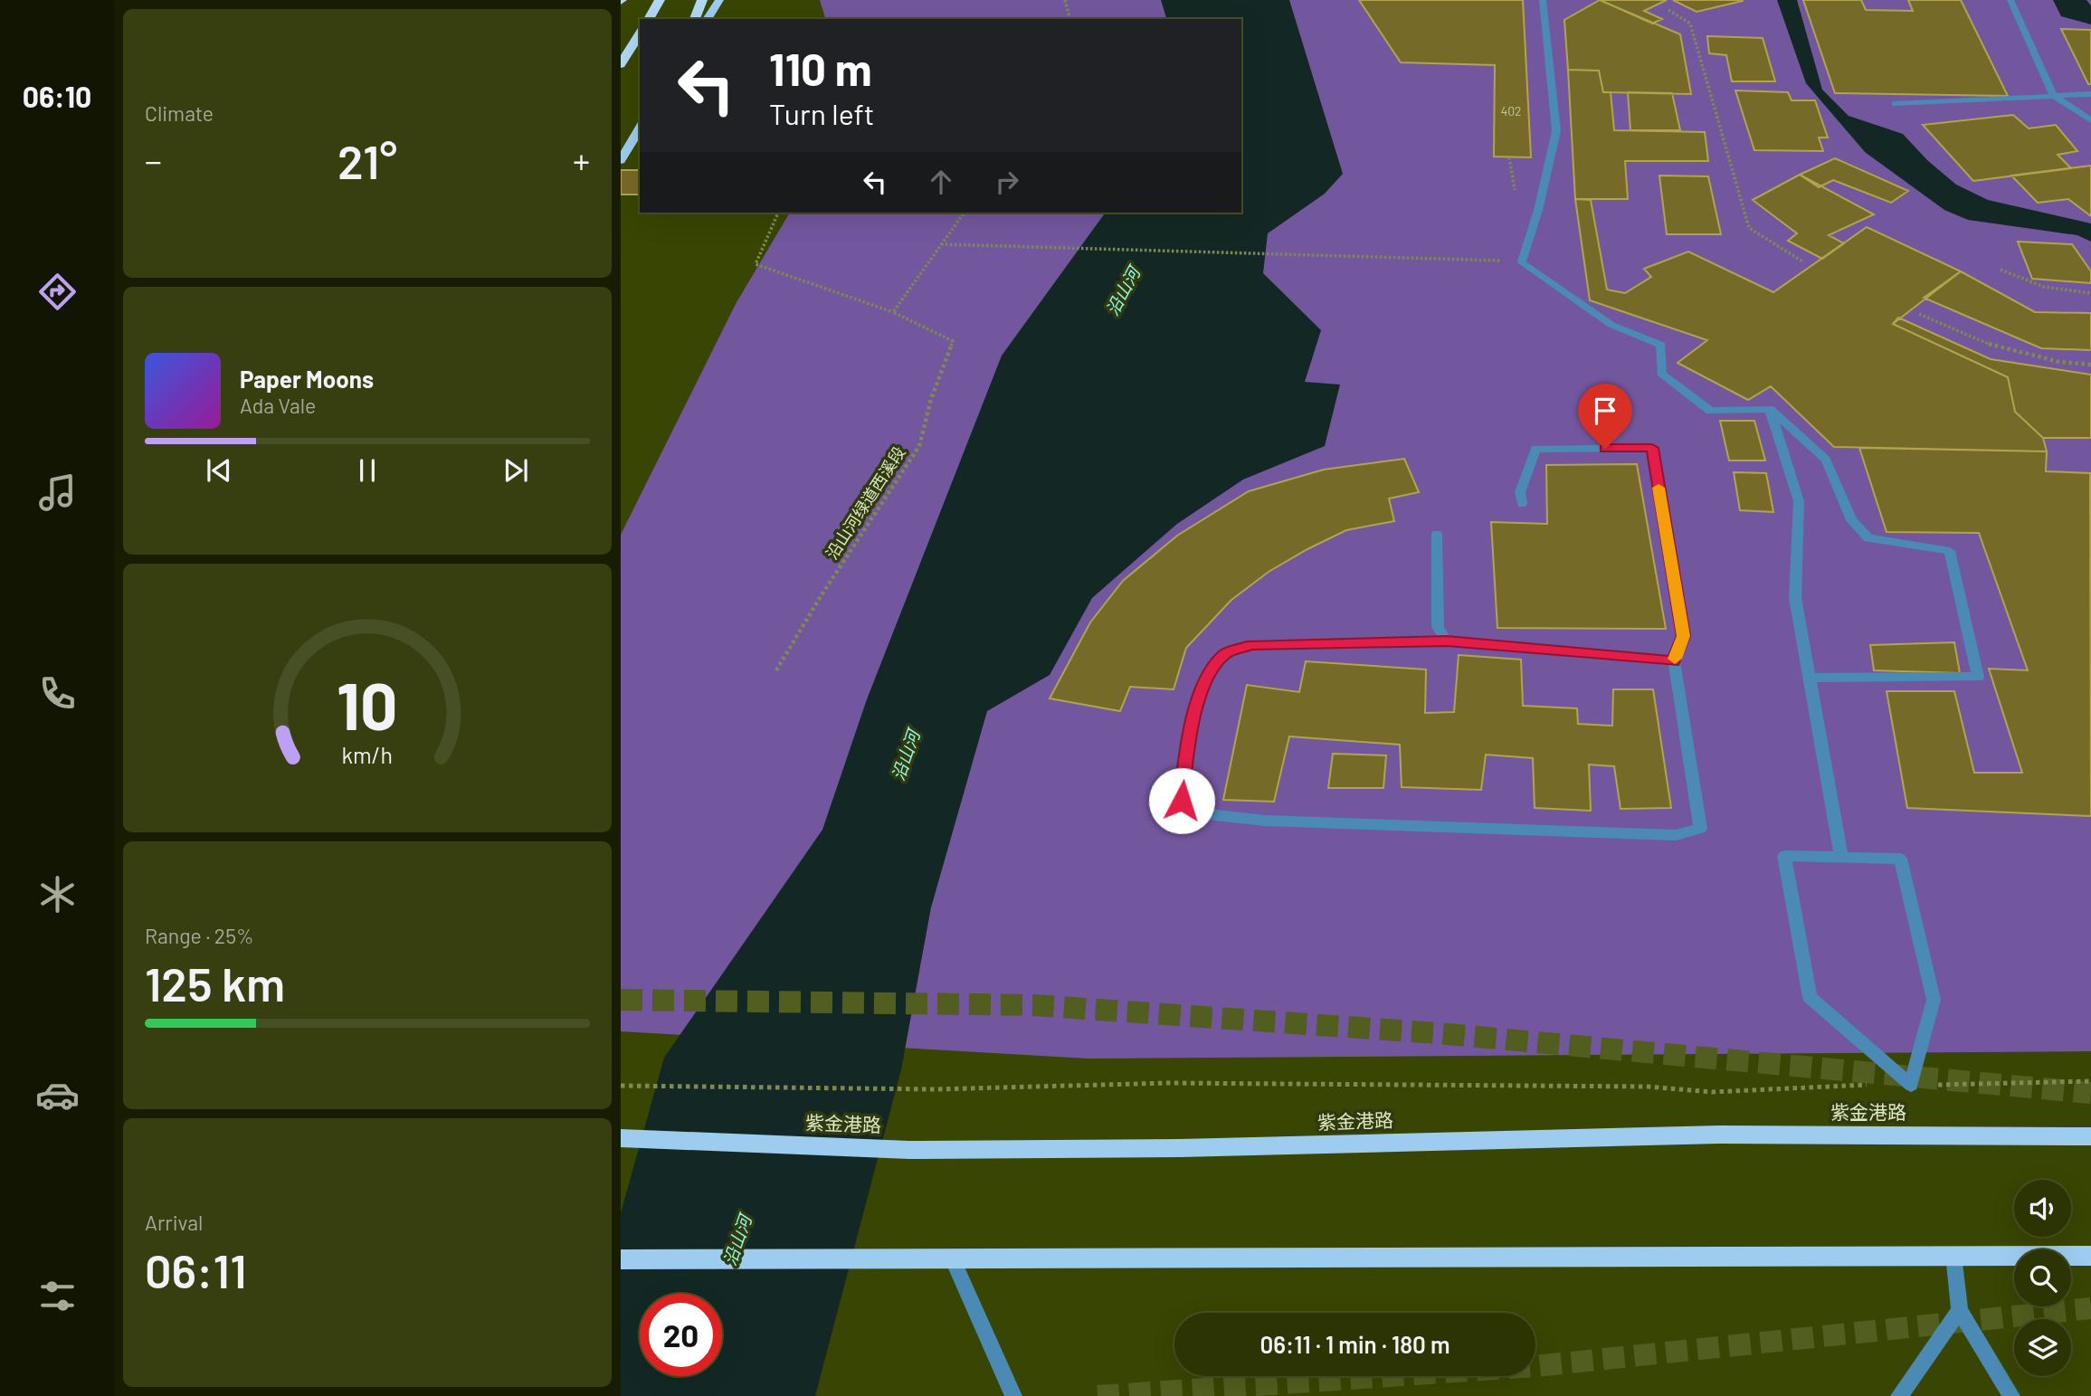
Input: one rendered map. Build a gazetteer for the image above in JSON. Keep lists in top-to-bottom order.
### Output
{
  "streets": {
    "main road": ["紫金港路"],
    "path": ["沿山河绿道西溪段"]
  },
  "water": ["沿山河"],
  "house_numbers": ["402"],
  "page": {
    "tabs": "06:10",
    "tile": [
      "Climate",
      ["Range · 25%", "125 km"],
      ["Arrival", "06:11"]
    ],
    "turn": ["110 m", "Turn left"],
    "heat": ["−", "21°", "+"],
    "song": ["Paper Moons", "Ada Vale"],
    "limit": "20",
    "trip": "06:11 · 1 min · 180 m",
    "gauge": ["10", "km/h"]
  }
}
